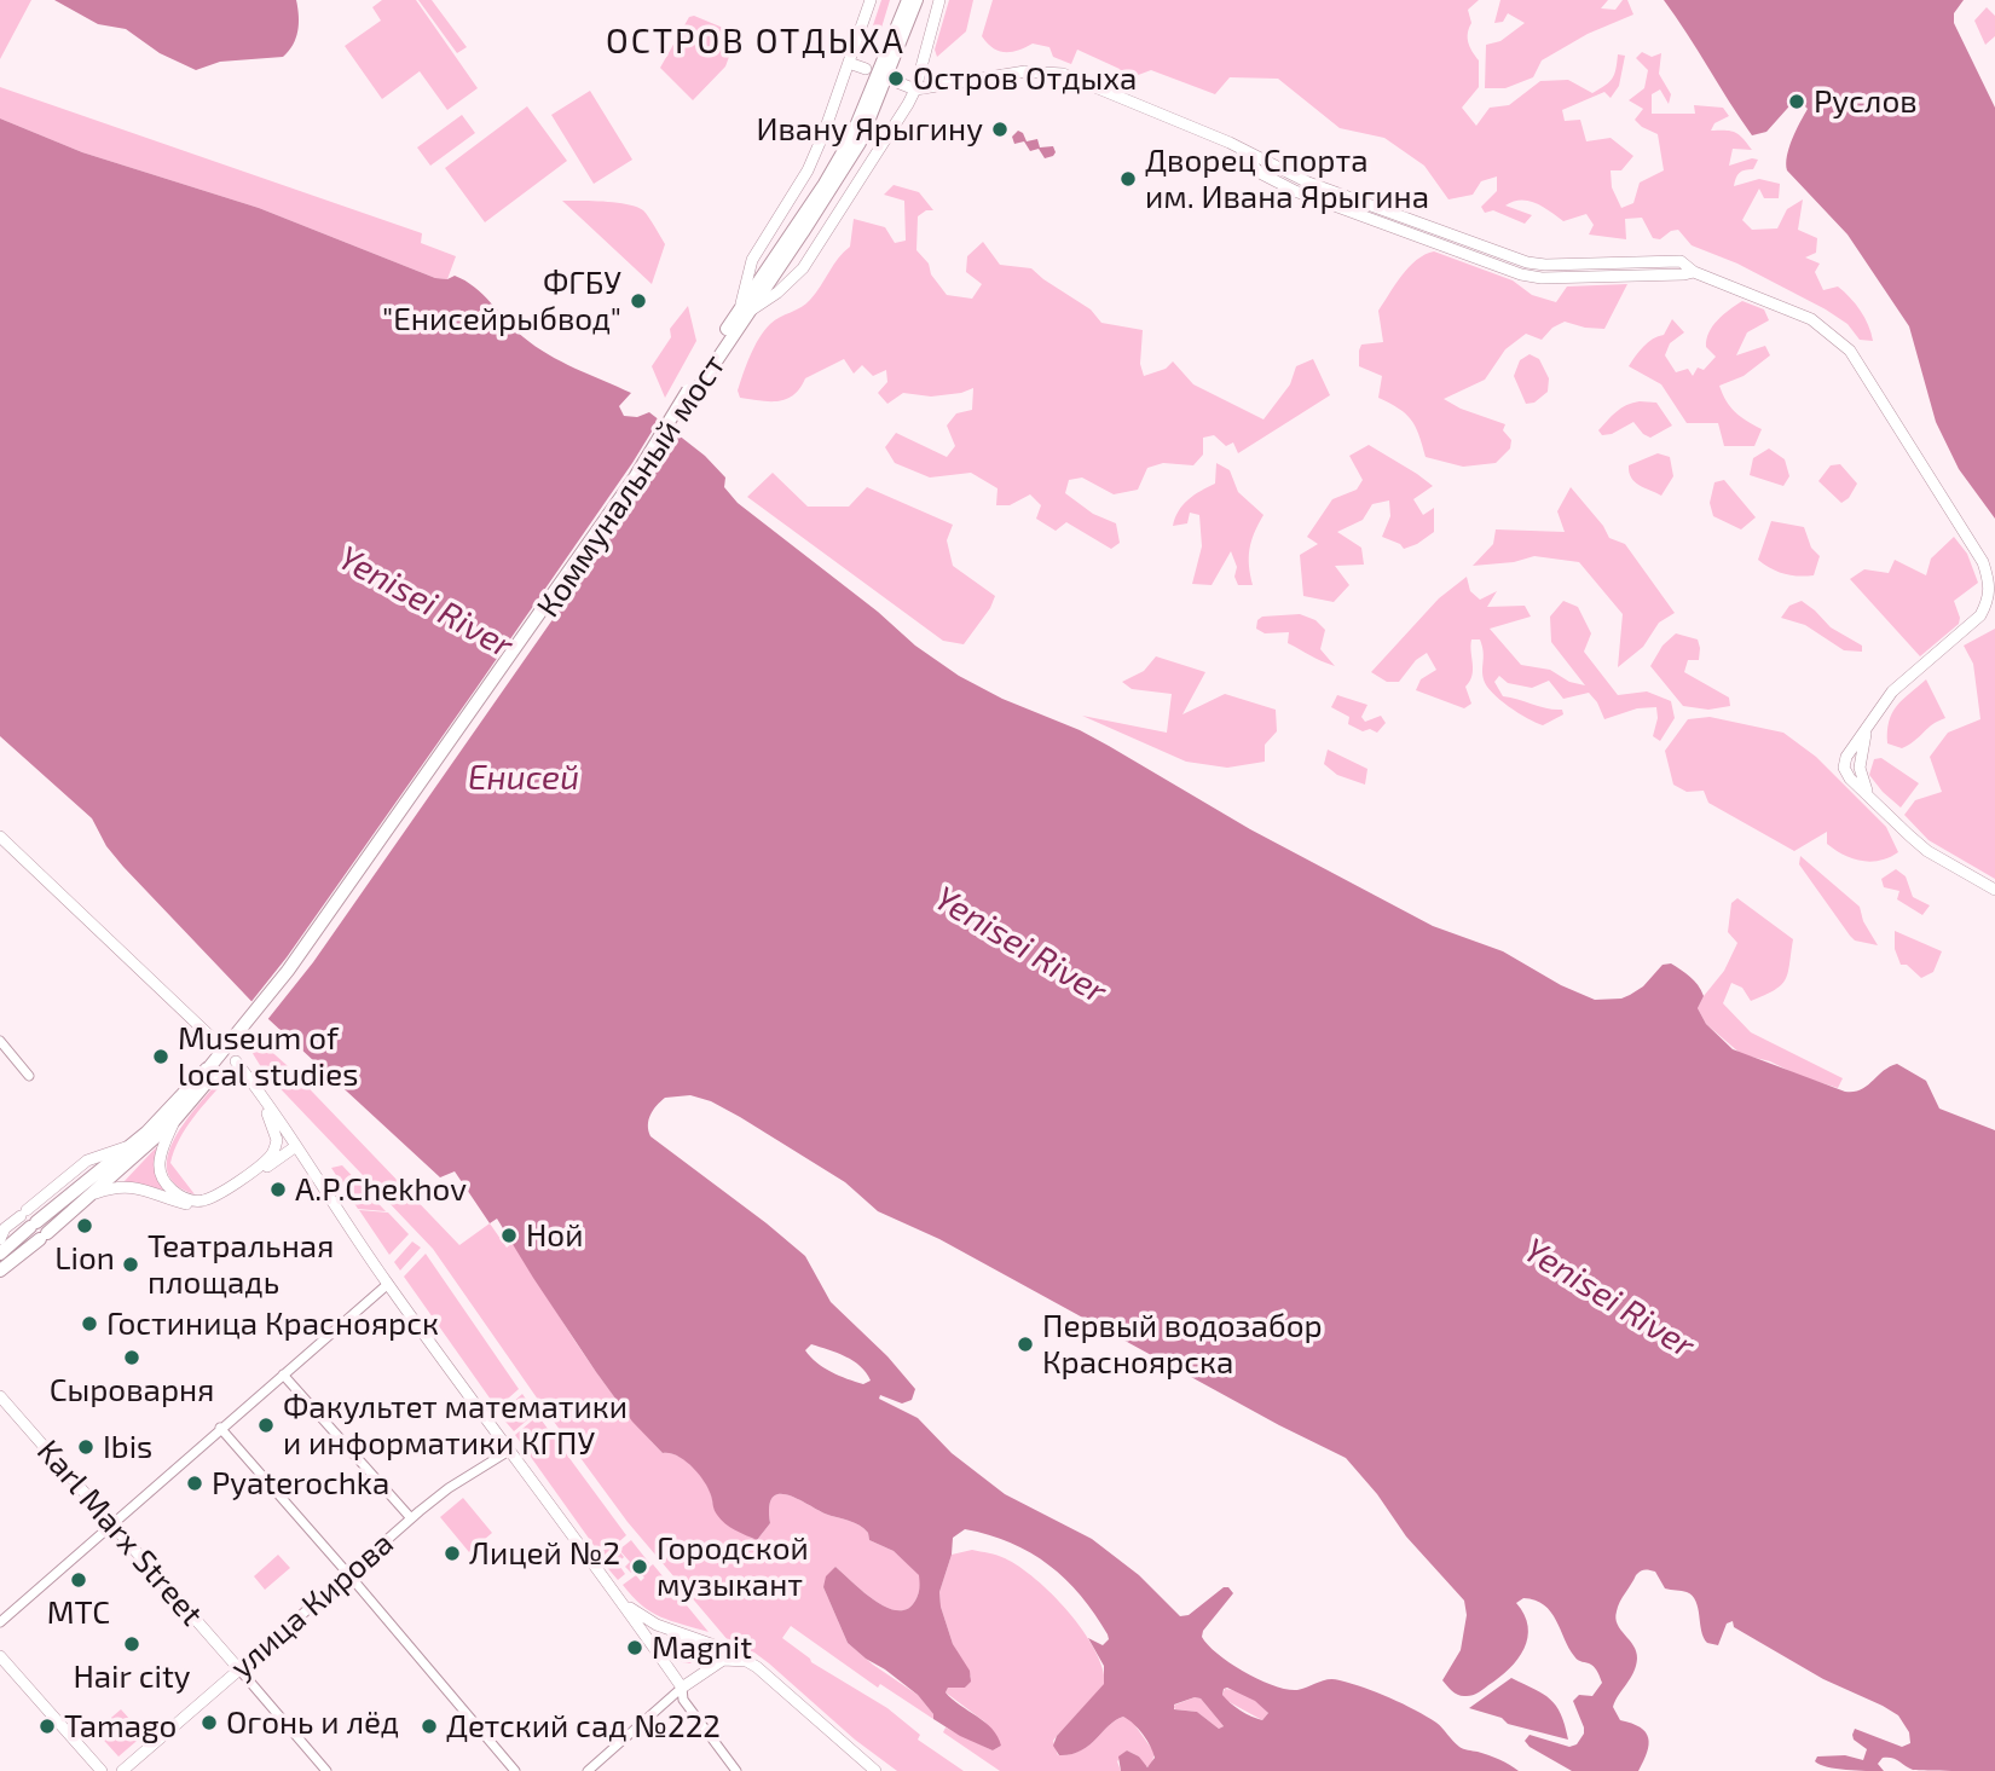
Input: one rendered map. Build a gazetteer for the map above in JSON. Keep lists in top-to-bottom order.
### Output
{
  "streets": {
    "highway": ["Коммунальный мост"],
    "main road": ["Karl Marx Street", "улица Кирова"]
  },
  "crossings": [
    ["Karl Marx Street", "улица Кирова"]
  ],
  "districts": ["ОСТРОВ ОТДЫХА"],
  "water": ["Yenisei River", "Енисей"],
  "places": [
    "Остров Отдыха",
    "Руслов",
    "Ивану Ярыгину",
    "Дворец Спорта им. Ивана Ярыгина",
    "ФГБУ \"Енисейрыбвод\"",
    "Museum of local studies",
    "A.P.Chekhov",
    "Lion",
    "Ной",
    "Театральная площадь",
    "Гостиница Красноярск",
    "Первый водозабор Красноярска",
    "Сыроварня",
    "Факультет математики и информатики КГПУ",
    "Ibis",
    "Pyaterochka",
    "Лицей №2",
    "Городской музыкант",
    "МТС",
    "Hair city",
    "Magnit",
    "Огонь и лёд",
    "Tamago",
    "Детский сад №222"
  ]
}
